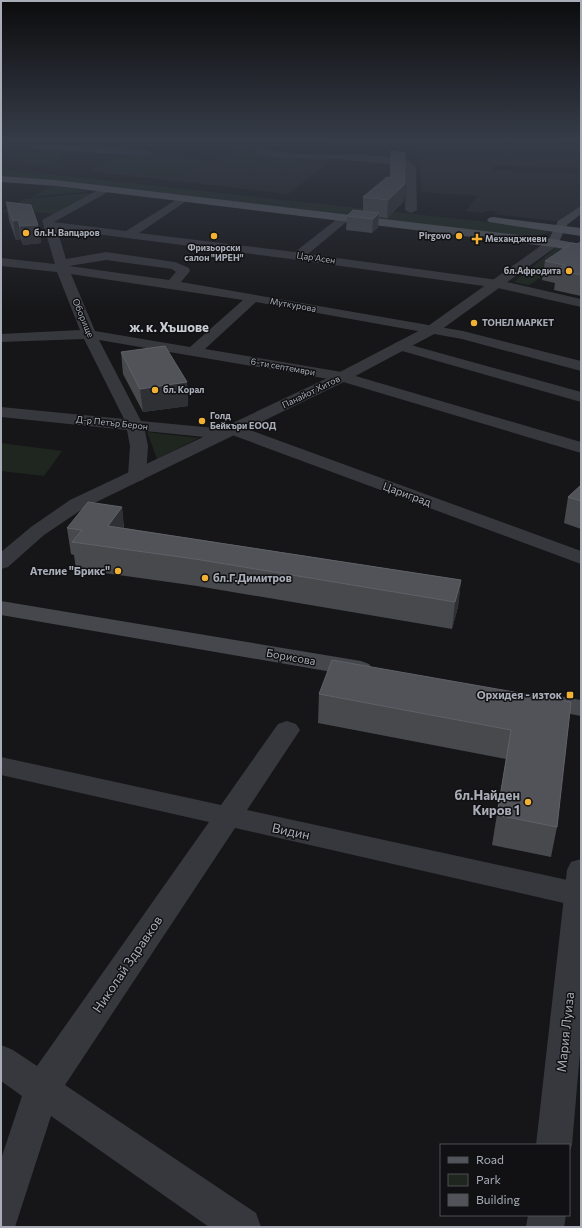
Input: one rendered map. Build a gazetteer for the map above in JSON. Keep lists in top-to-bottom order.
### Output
{
  "streets": {
    "main road": ["Борисова"],
    "street": [
      "Цар Асен",
      "Муткурова",
      "Оборище",
      "6-ти септември",
      "Панайот Хитов",
      "Д-р Петър Берон",
      "Цариград",
      "Видин",
      "Николай Здравков",
      "Мария Луиза"
    ]
  },
  "crossings": [
    ["Цар Асен", "Оборище"],
    ["Цар Асен", "Панайот Хитов"],
    ["Муткурова", "Оборище"],
    ["Муткурова", "Панайот Хитов"],
    ["Оборище", "6-ти септември"],
    ["Оборище", "Панайот Хитов"],
    ["Оборище", "Д-р Петър Берон"],
    ["6-ти септември", "Панайот Хитов"],
    ["Панайот Хитов", "Д-р Петър Берон"],
    ["Панайот Хитов", "Цариград"],
    ["Д-р Петър Берон", "Цариград"],
    ["Видин", "Николай Здравков"],
    ["Видин", "Мария Луиза"]
  ],
  "districts": ["ж. к. Хъшове"],
  "places": {
    "other": [
      "бл.Н. Вапцаров",
      "Фризьорски салон \"ИРЕН\"",
      "Pirgovo",
      "бл.Афродита",
      "ТОНЕЛ МАРКЕТ",
      "бл. Корал",
      "Голд Бейкъри ЕООД",
      "Ателие \"Брикс\"",
      "бл.Г.Димитров",
      "бл.Найден Киров 1"
    ],
    "health": ["Механджиеви"],
    "transit": ["Орхидея - изток"]
  },
  "legend": ["Road", "Park", "Building"]
}
